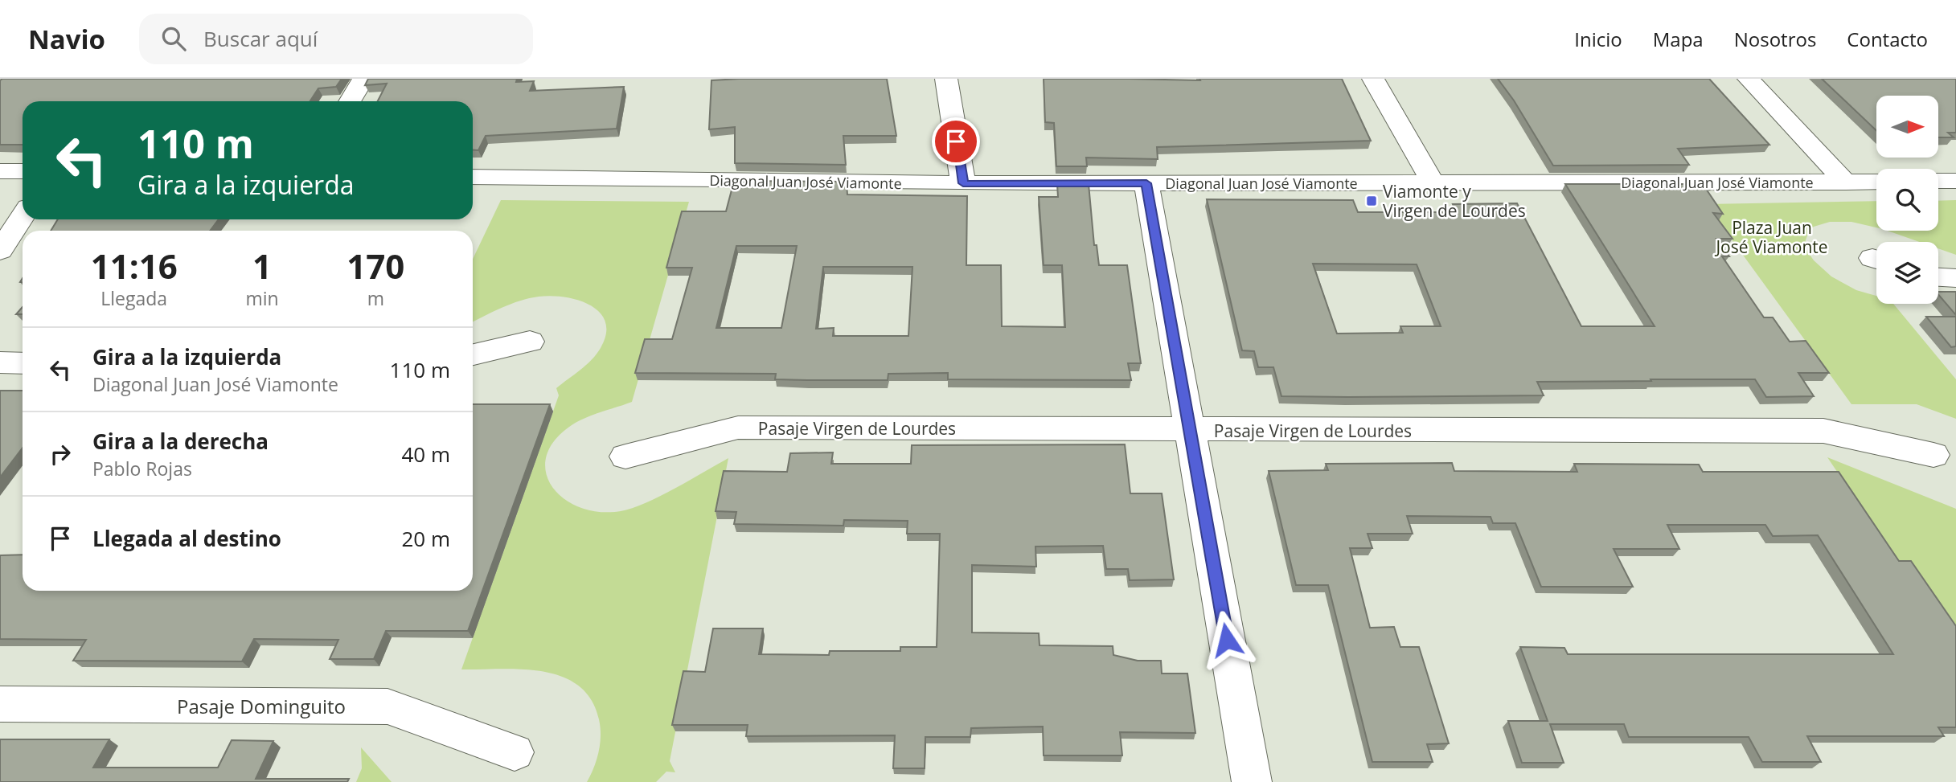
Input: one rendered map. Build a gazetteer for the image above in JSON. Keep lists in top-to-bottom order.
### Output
{
  "streets": {
    "street": ["Diagonal Juan José Viamonte", "Pasaje Virgen de Lourdes", "Pasaje Dominguito"]
  },
  "parks": ["Plaza Juan José Viamonte"],
  "places": {
    "transit": ["Viamonte y Virgen de Lourdes"]
  },
  "north": "right",
  "page": {
    "header": "Navio",
    "search": "Buscar aquí",
    "nav": [
      "Inicio",
      "Mapa",
      "Nosotros",
      "Contacto"
    ],
    "turn": ["110 m", "Gira a la izquierda"],
    "eta": [
      "11:16",
      "Llegada",
      "1",
      "min",
      "170",
      "m"
    ],
    "list": [
      {
        "name": "Gira a la izquierda",
        "note": "Diagonal Juan José Viamonte",
        "value": "110 m"
      },
      {
        "name": "Gira a la derecha",
        "note": "Pablo Rojas",
        "value": "40 m"
      },
      {
        "name": "Llegada al destino",
        "value": "20 m"
      }
    ]
  }
}
